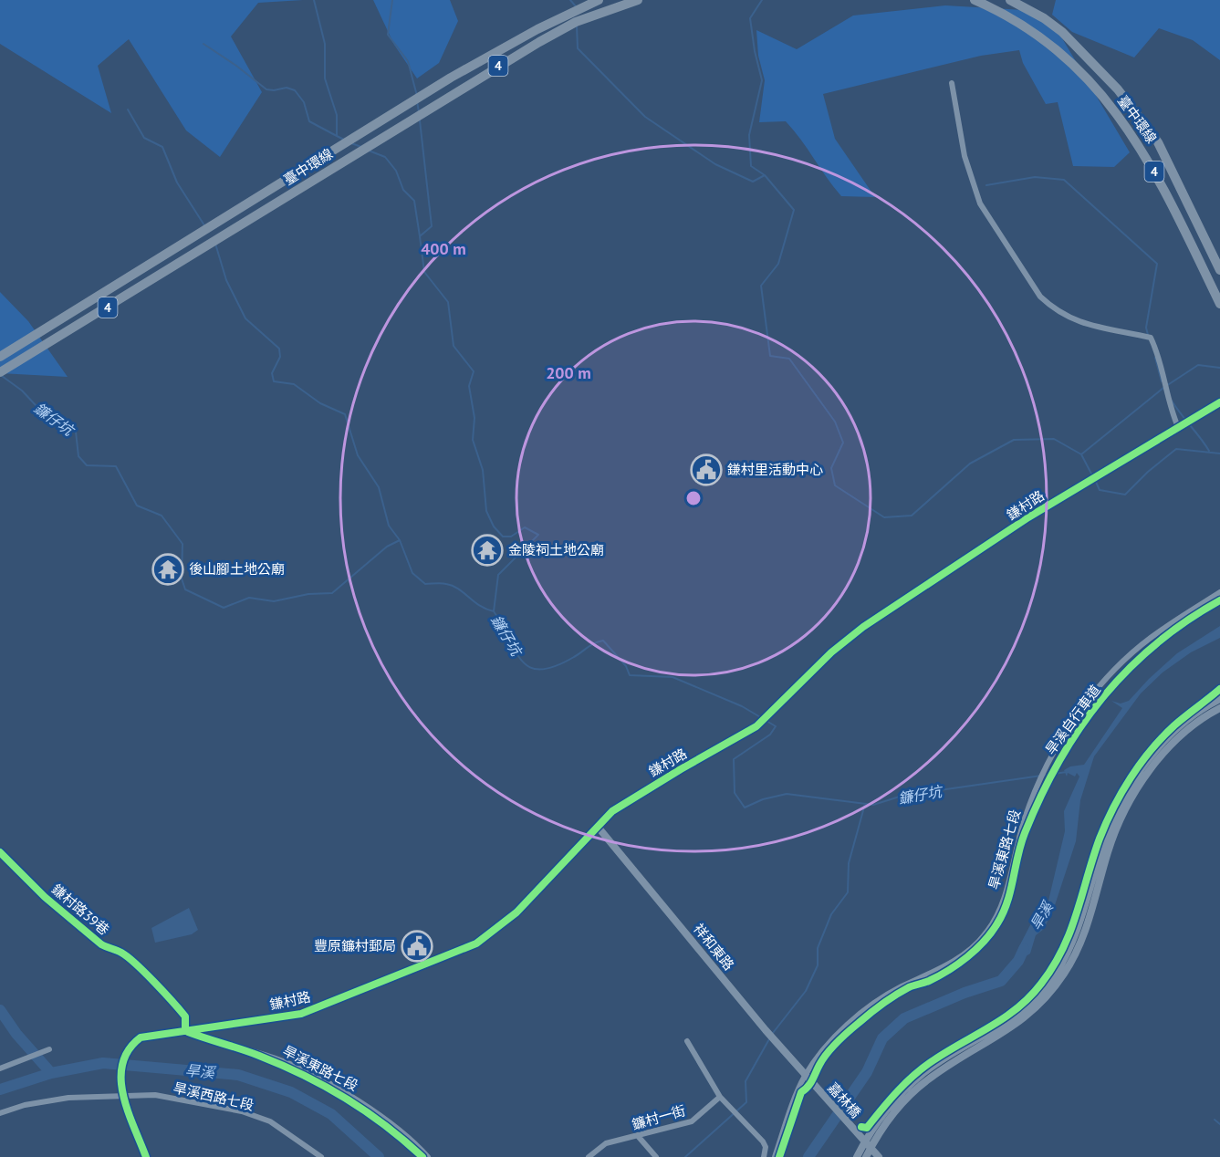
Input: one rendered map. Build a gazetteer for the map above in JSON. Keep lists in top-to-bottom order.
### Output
{
  "streets": {
    "highway": ["4", "臺中環線"],
    "street": [
      "鎌村路",
      "旱溪東路七段",
      "鎌村路39巷",
      "祥和東路",
      "旱溪西路七段",
      "嘉林橋",
      "鐮村一街"
    ],
    "cycle path": ["旱溪自行車道"]
  },
  "crossings": [
    ["鎌村路", "旱溪東路七段"],
    ["鎌村路", "鎌村路39巷"],
    ["鎌村路", "祥和東路"],
    ["鎌村路", "旱溪西路七段"],
    ["旱溪東路七段", "鎌村路39巷"],
    ["旱溪東路七段", "祥和東路"],
    ["祥和東路", "嘉林橋"]
  ],
  "water": ["鐮仔坑", "旱溪"],
  "places": {
    "public building": ["鎌村里活動中心", "豐原鐮村郵局"],
    "temple": ["金陵祠土地公廟", "後山腳土地公廟"]
  },
  "rings": ["400 m", "200 m"]
}
